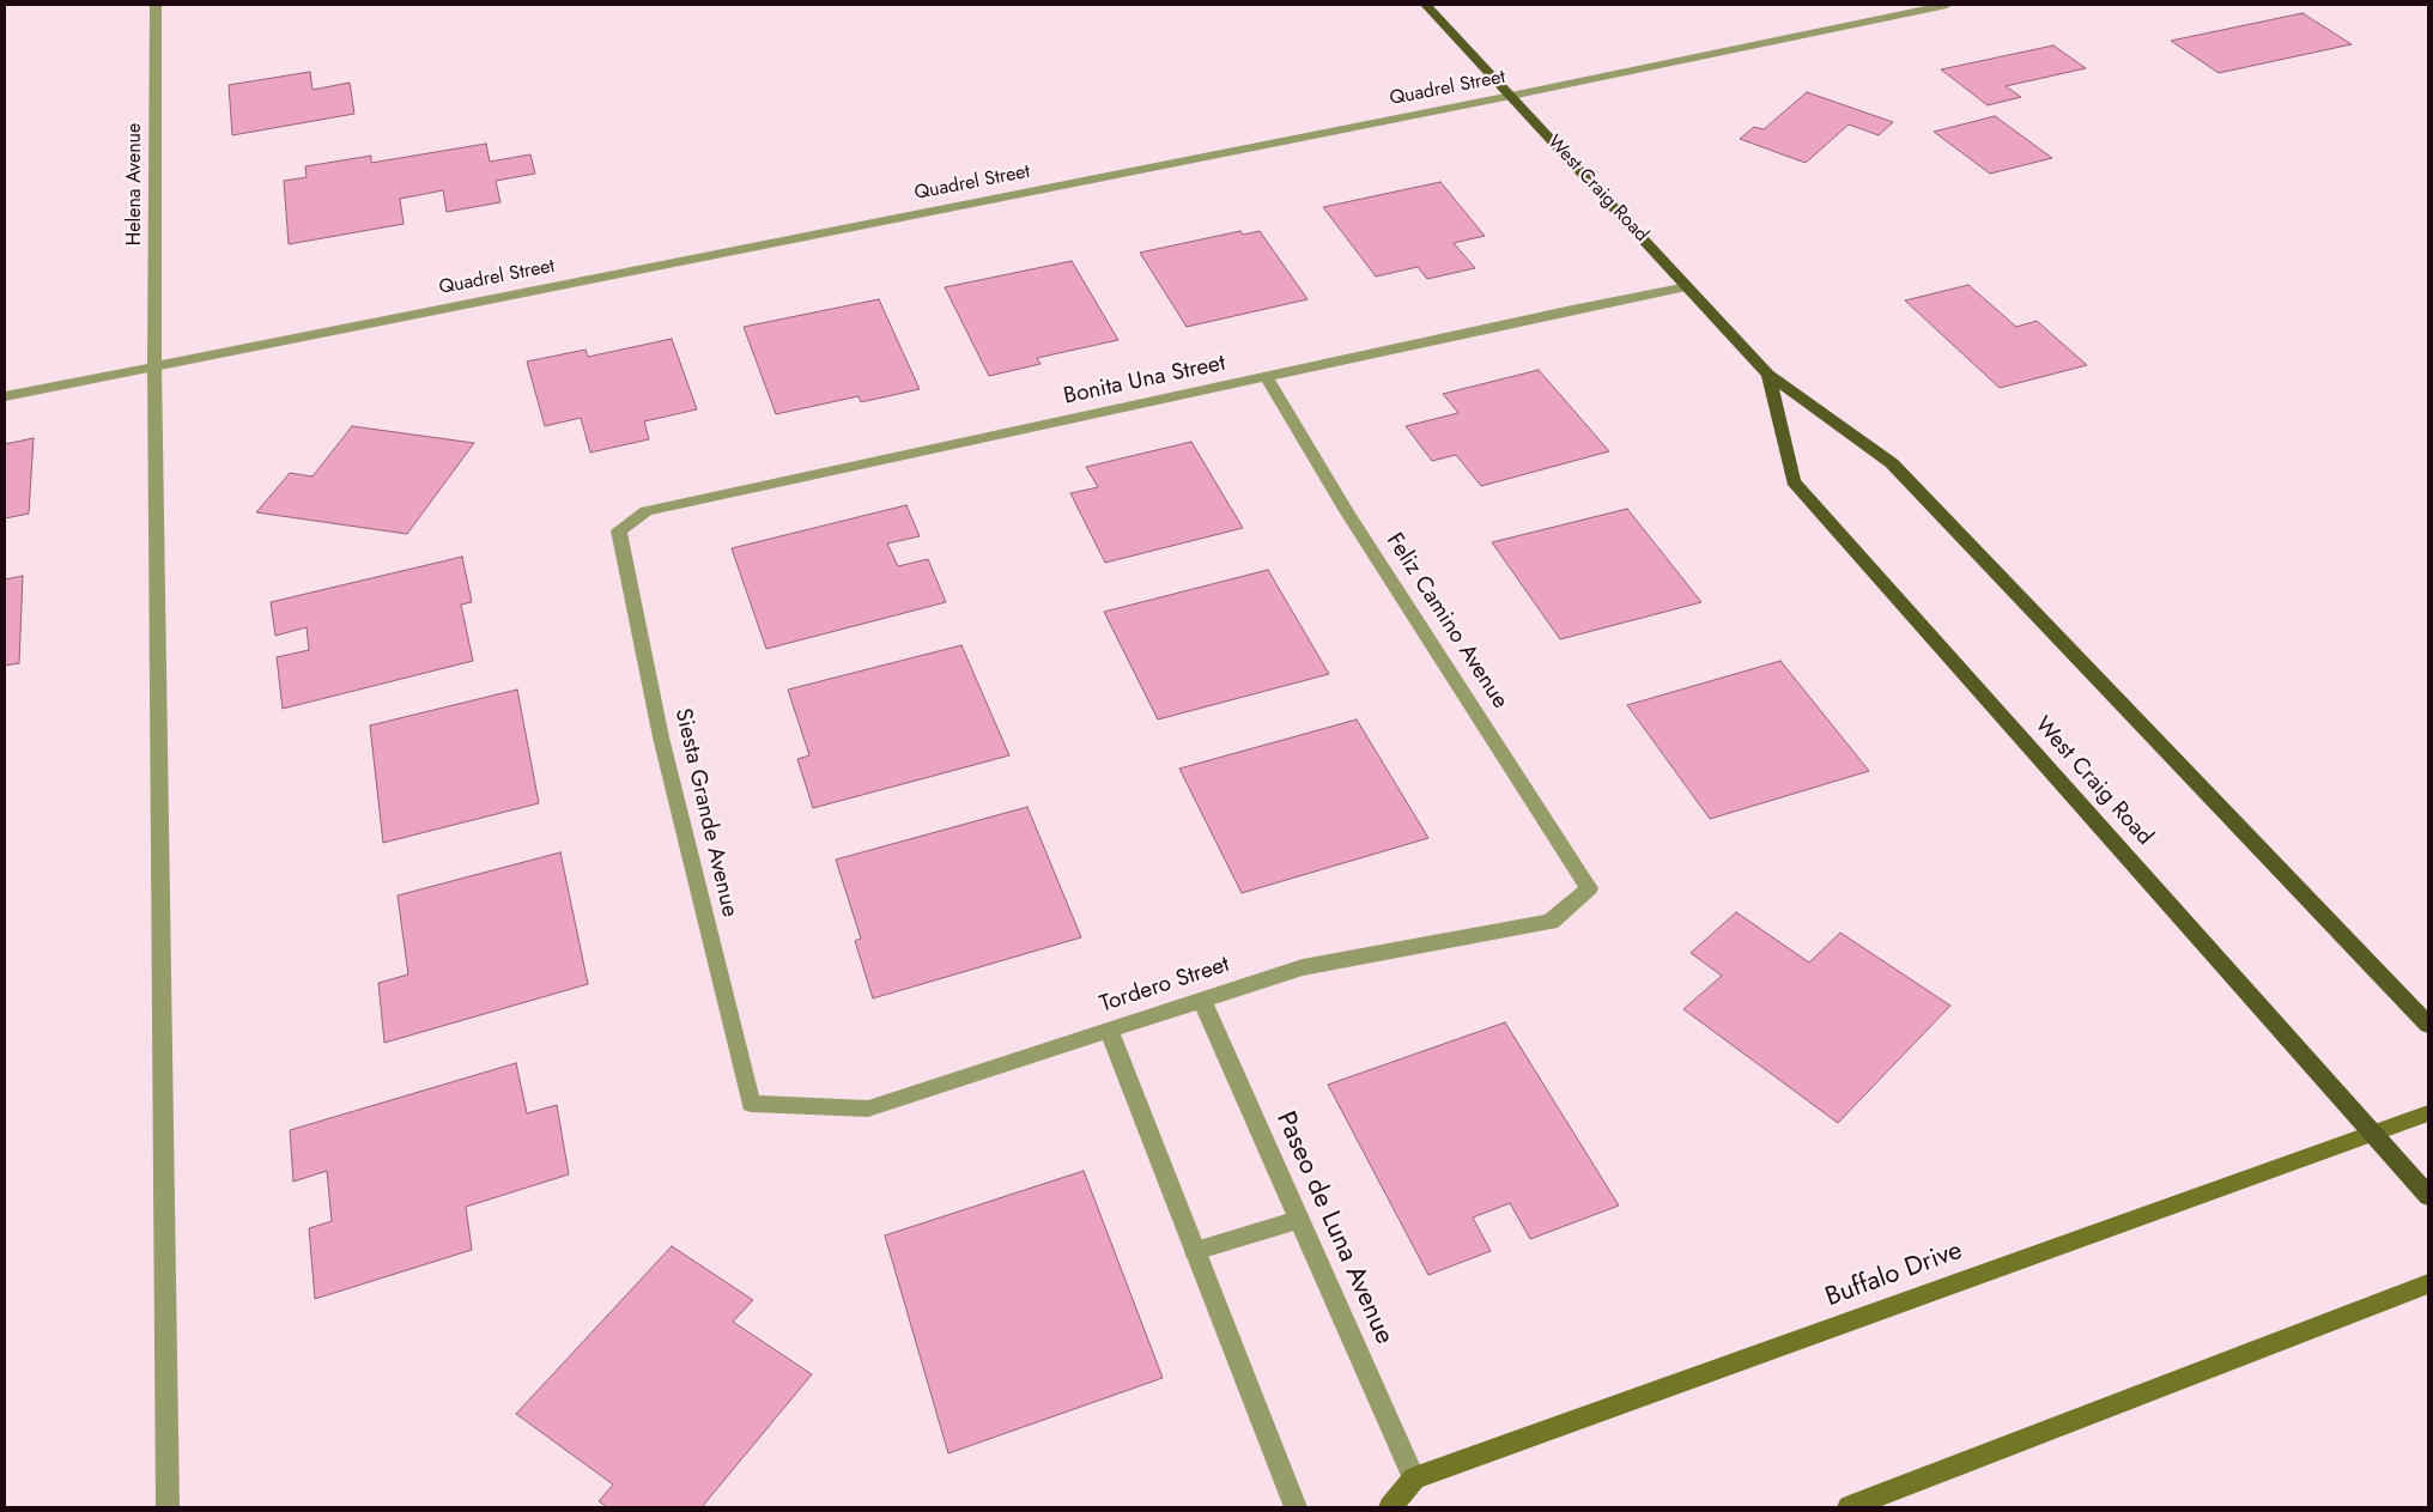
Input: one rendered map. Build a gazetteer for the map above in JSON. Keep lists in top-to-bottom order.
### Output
{
  "streets": {
    "main road": ["West Craig Road", "Buffalo Drive"],
    "street": [
      "Quadrel Street",
      "Helena Avenue",
      "Bonita Una Street",
      "Feliz Camino Avenue",
      "Siesta Grande Avenue",
      "Tordero Street",
      "Paseo de Luna Avenue"
    ]
  },
  "crossings": [
    ["Quadrel Street", "Helena Avenue"],
    ["Quadrel Street", "West Craig Road"],
    ["West Craig Road", "Bonita Una Street"],
    ["West Craig Road", "Buffalo Drive"],
    ["Bonita Una Street", "Feliz Camino Avenue"],
    ["Bonita Una Street", "Siesta Grande Avenue"],
    ["Feliz Camino Avenue", "Tordero Street"],
    ["Siesta Grande Avenue", "Tordero Street"],
    ["Tordero Street", "Paseo de Luna Avenue"],
    ["Paseo de Luna Avenue", "Buffalo Drive"]
  ]
}
